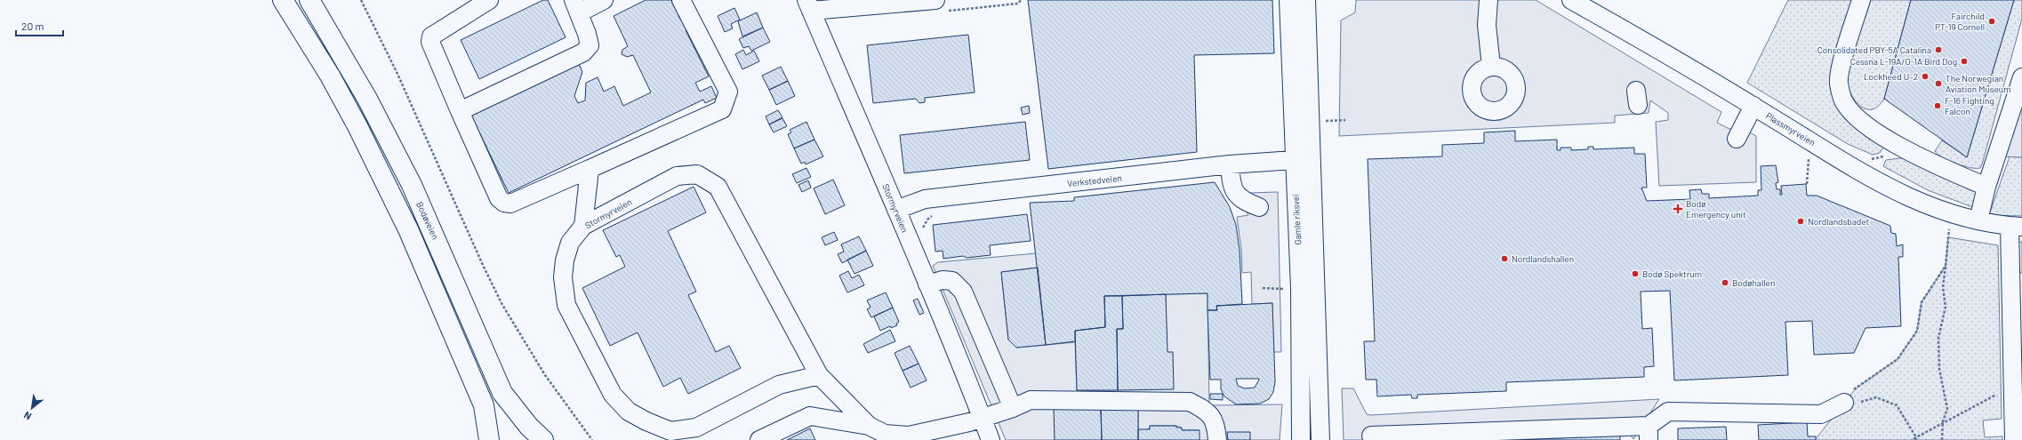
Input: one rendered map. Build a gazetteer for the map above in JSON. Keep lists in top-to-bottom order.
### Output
{
  "streets": {
    "highway": ["Bodøveien"],
    "street": [
      "Plassmyrveien",
      "Verkstedveien",
      "Stormyrveien",
      "Gamle riksvei"
    ]
  },
  "crossings": [
    ["Verkstedveien", "Stormyrveien"],
    ["Verkstedveien", "Gamle riksvei"]
  ],
  "places": {
    "other": [
      "Fairchild PT-19 Cornell",
      "Consolidated PBY-5A Catalina",
      "Cessna L-19A/O-1A Bird Dog",
      "Lockheed U–2",
      "The Norwegian Aviation Museum",
      "F-16 Fighting Falcon",
      "Nordlandsbadet",
      "Nordlandshallen",
      "Bodø Spektrum",
      "Bodøhallen"
    ],
    "health": ["Bodø Emergency unit"]
  },
  "scale_bar": "20 m",
  "north": "bottom left"
}
